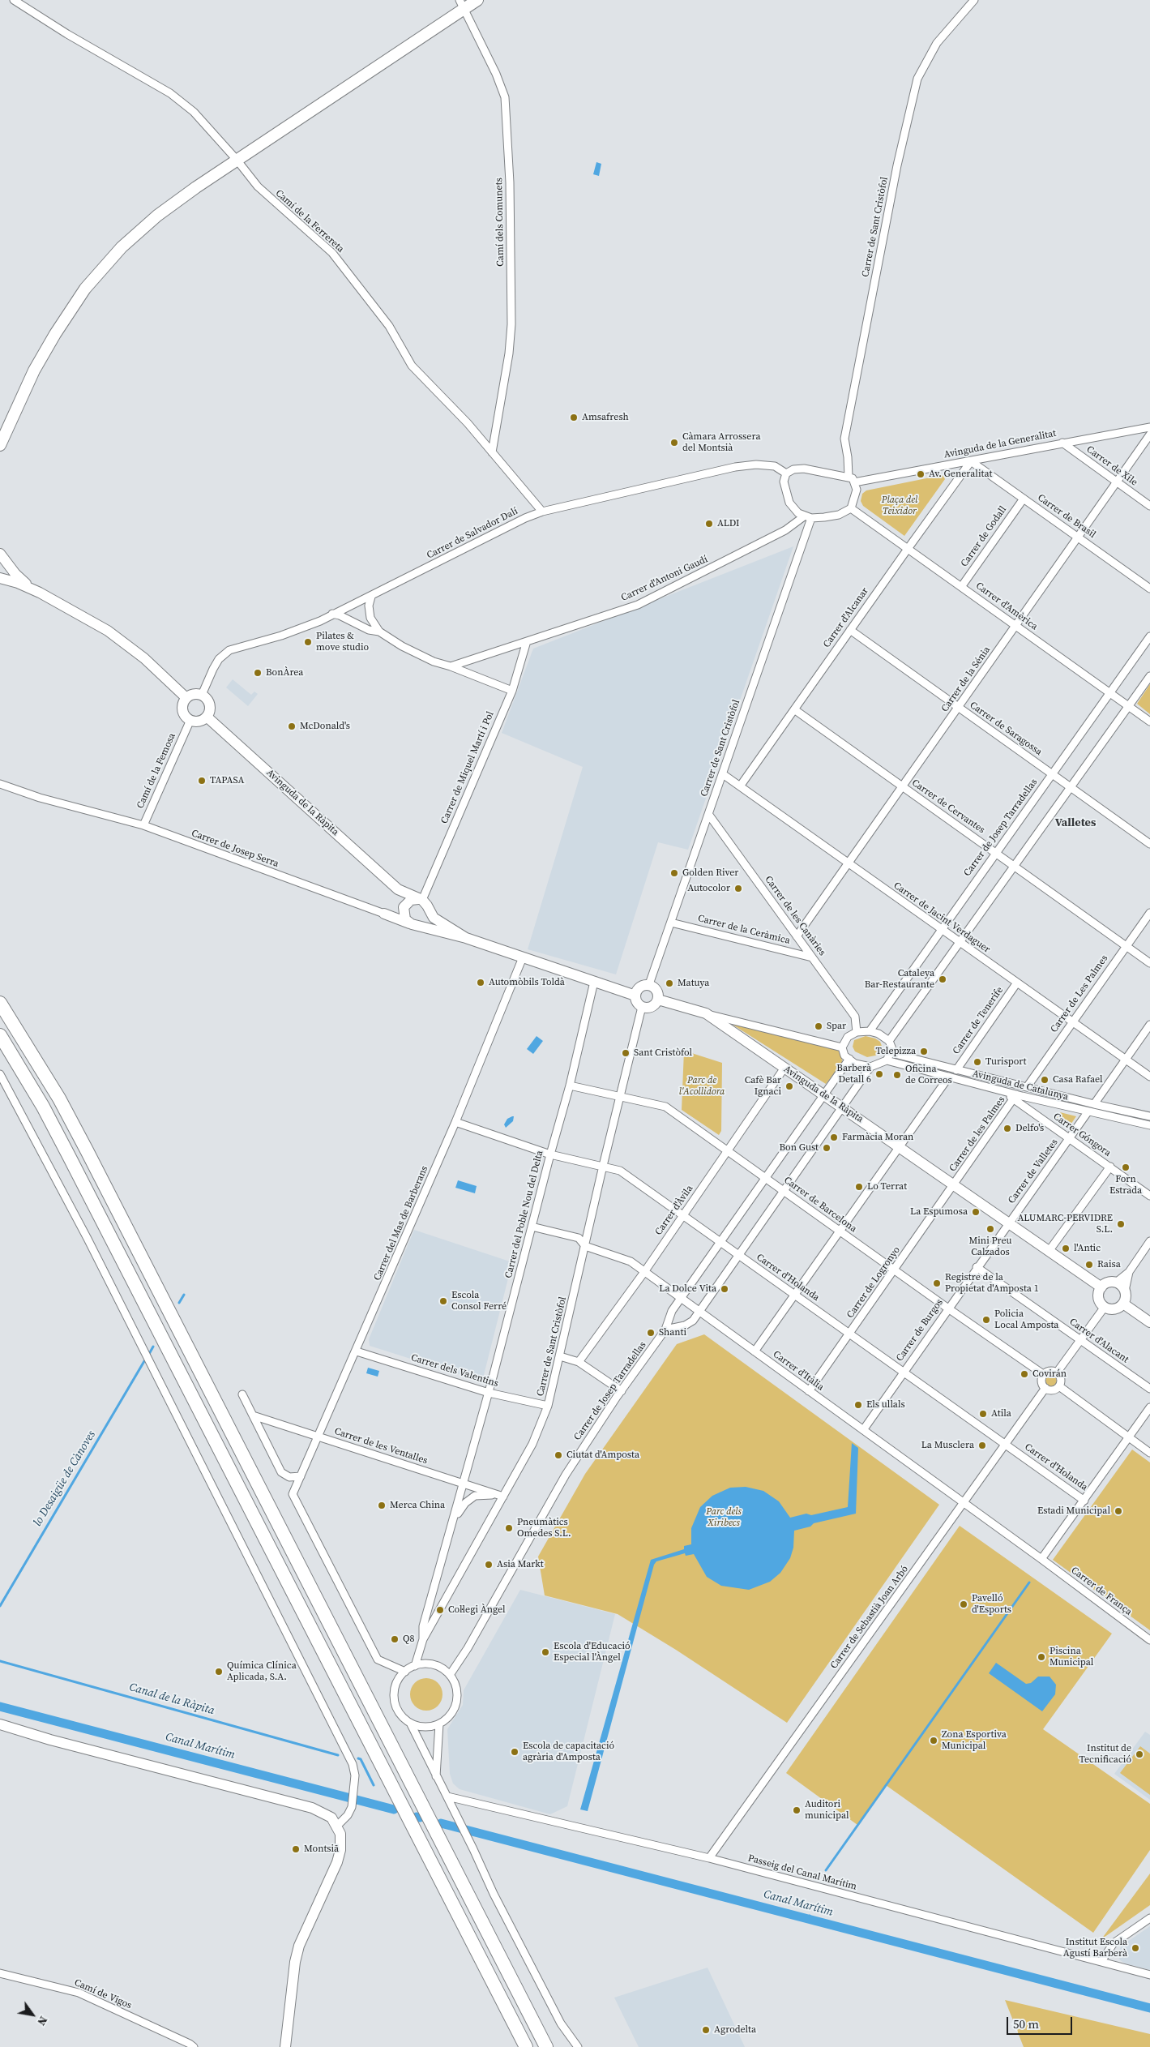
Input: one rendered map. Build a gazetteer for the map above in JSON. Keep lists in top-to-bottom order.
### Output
{
  "streets": {
    "street": [
      "Camí de la Ferrereta",
      "Camí dels Comunets",
      "Carrer de Sant Cristòfol",
      "Avinguda de la Generalitat",
      "Carrer de Xile",
      "Carrer de Brasil",
      "Carrer de Salvador Dalí",
      "Carrer de Godall",
      "Carrer d'Antoni Gaudí",
      "Carrer d'Amèrica",
      "Carrer d'Alcanar",
      "Carrer de la Sénia",
      "Carrer de Saragossa",
      "Carrer de Miquel Martí i Pol",
      "Camí de la Femosa",
      "Avinguda de la Ràpita",
      "Carrer de Cervantes",
      "Carrer de Josep Tarradellas",
      "Carrer de Josep Serra",
      "Carrer de les Canàries",
      "Carrer de Jacint Verdaguer",
      "Carrer de la Ceràmica",
      "Carrer de Les Palmes",
      "Carrer de Tenerife",
      "Avinguda de Catalunya",
      "Carrer de les Palmes",
      "Carrer Góngora",
      "Carrer de Valletes",
      "Carrer de Barcelona",
      "Carrer d'Àvila",
      "Carrer del Poble Nou del Delta",
      "Carrer del Mas de Barberans",
      "Carrer d'Holanda",
      "Carrer de Logronyo",
      "Carrer de Burgos",
      "Carrer d'Alacant",
      "Carrer dels Valentins",
      "Carrer d'Itàlia",
      "Carrer de les Ventalles",
      "Carrer de França",
      "Carrer de Sebastià Joan Arbó",
      "Passeig del Canal Marítim",
      "Camí de Vigos"
    ]
  },
  "crossings": [
    ["Camí de la Ferrereta", "Camí dels Comunets"],
    ["Camí de la Ferrereta", "Carrer de Salvador Dalí"],
    ["Carrer de Sant Cristòfol", "Avinguda de la Generalitat"],
    ["Carrer de Sant Cristòfol", "Carrer de Salvador Dalí"],
    ["Carrer de Sant Cristòfol", "Carrer d'Antoni Gaudí"],
    ["Carrer de Sant Cristòfol", "Carrer d'Amèrica"],
    ["Carrer de Sant Cristòfol", "Avinguda de la Ràpita"],
    ["Carrer de Sant Cristòfol", "Carrer de Josep Tarradellas"],
    ["Carrer de Sant Cristòfol", "Carrer de les Canàries"],
    ["Carrer de Sant Cristòfol", "Carrer de Jacint Verdaguer"],
    ["Carrer de Sant Cristòfol", "Carrer de la Ceràmica"],
    ["Carrer de Sant Cristòfol", "Carrer de Barcelona"],
    ["Carrer de Sant Cristòfol", "Carrer del Poble Nou del Delta"],
    ["Carrer de Sant Cristòfol", "Carrer del Mas de Barberans"],
    ["Carrer de Sant Cristòfol", "Carrer d'Holanda"],
    ["Carrer de Sant Cristòfol", "Carrer dels Valentins"],
    ["Carrer de Sant Cristòfol", "Carrer d'Itàlia"],
    ["Carrer de Sant Cristòfol", "Carrer de les Ventalles"],
    ["Avinguda de la Generalitat", "Carrer de Xile"],
    ["Avinguda de la Generalitat", "Carrer de Brasil"],
    ["Avinguda de la Generalitat", "Carrer de Salvador Dalí"],
    ["Avinguda de la Generalitat", "Carrer d'Antoni Gaudí"],
    ["Avinguda de la Generalitat", "Carrer d'Amèrica"],
    ["Avinguda de la Generalitat", "Carrer d'Alcanar"],
    ["Carrer de Xile", "Carrer de la Sénia"],
    ["Carrer de Brasil", "Carrer de Godall"],
    ["Carrer de Brasil", "Carrer d'Alcanar"],
    ["Carrer de Brasil", "Carrer de la Sénia"],
    ["Carrer de Salvador Dalí", "Carrer d'Antoni Gaudí"],
    ["Carrer de Salvador Dalí", "Carrer d'Amèrica"],
    ["Carrer de Salvador Dalí", "Camí de la Femosa"],
    ["Carrer de Salvador Dalí", "Avinguda de la Ràpita"],
    ["Carrer de Godall", "Carrer d'Amèrica"],
    ["Carrer d'Antoni Gaudí", "Carrer d'Amèrica"],
    ["Carrer d'Antoni Gaudí", "Carrer de Miquel Martí i Pol"],
    ["Carrer d'Amèrica", "Carrer d'Alcanar"],
    ["Carrer d'Amèrica", "Carrer de la Sénia"],
    ["Carrer d'Amèrica", "Carrer de Josep Tarradellas"],
    ["Carrer d'Alcanar", "Carrer de Saragossa"],
    ["Carrer d'Alcanar", "Carrer de Cervantes"],
    ["Carrer d'Alcanar", "Carrer de Jacint Verdaguer"],
    ["Carrer de la Sénia", "Carrer de Saragossa"],
    ["Carrer de la Sénia", "Carrer de Cervantes"],
    ["Carrer de la Sénia", "Carrer de les Canàries"],
    ["Carrer de la Sénia", "Carrer de Jacint Verdaguer"],
    ["Carrer de Saragossa", "Carrer de Josep Tarradellas"],
    ["Carrer de Miquel Martí i Pol", "Avinguda de la Ràpita"],
    ["Camí de la Femosa", "Avinguda de la Ràpita"],
    ["Camí de la Femosa", "Carrer de Josep Serra"],
    ["Avinguda de la Ràpita", "Carrer de Josep Tarradellas"],
    ["Avinguda de la Ràpita", "Carrer de les Palmes"],
    ["Avinguda de la Ràpita", "Carrer de Valletes"],
    ["Avinguda de la Ràpita", "Carrer d'Àvila"],
    ["Avinguda de la Ràpita", "Carrer de Logronyo"],
    ["Avinguda de la Ràpita", "Carrer de Burgos"],
    ["Carrer de Cervantes", "Carrer de Josep Tarradellas"],
    ["Carrer de Cervantes", "Carrer de Les Palmes"],
    ["Carrer de Josep Tarradellas", "Carrer de les Canàries"],
    ["Carrer de Josep Tarradellas", "Carrer de Jacint Verdaguer"],
    ["Carrer de Josep Tarradellas", "Avinguda de Catalunya"],
    ["Carrer de Josep Tarradellas", "Carrer de Barcelona"],
    ["Carrer de Josep Tarradellas", "Carrer del Mas de Barberans"],
    ["Carrer de Josep Tarradellas", "Carrer d'Holanda"],
    ["Carrer de Josep Tarradellas", "Carrer d'Itàlia"],
    ["Carrer de les Canàries", "Carrer de la Ceràmica"],
    ["Carrer de les Canàries", "Avinguda de Catalunya"],
    ["Carrer de Jacint Verdaguer", "Carrer de Les Palmes"],
    ["Carrer de Jacint Verdaguer", "Carrer de Tenerife"],
    ["Carrer de Les Palmes", "Avinguda de Catalunya"],
    ["Carrer de Tenerife", "Avinguda de Catalunya"],
    ["Carrer de les Palmes", "Carrer Góngora"],
    ["Carrer de les Palmes", "Carrer de Logronyo"],
    ["Carrer Góngora", "Carrer de Valletes"],
    ["Carrer de Valletes", "Carrer de Burgos"],
    ["Carrer de Barcelona", "Carrer d'Àvila"],
    ["Carrer de Barcelona", "Carrer del Poble Nou del Delta"],
    ["Carrer de Barcelona", "Carrer de Logronyo"],
    ["Carrer de Barcelona", "Carrer de Burgos"],
    ["Carrer de Barcelona", "Carrer de Sebastià Joan Arbó"],
    ["Carrer d'Àvila", "Carrer d'Holanda"],
    ["Carrer d'Àvila", "Carrer d'Itàlia"],
    ["Carrer del Poble Nou del Delta", "Carrer d'Holanda"],
    ["Carrer del Poble Nou del Delta", "Carrer dels Valentins"],
    ["Carrer del Poble Nou del Delta", "Carrer d'Itàlia"],
    ["Carrer del Poble Nou del Delta", "Carrer de les Ventalles"],
    ["Carrer del Mas de Barberans", "Carrer d'Holanda"],
    ["Carrer del Mas de Barberans", "Carrer dels Valentins"],
    ["Carrer del Mas de Barberans", "Carrer de les Ventalles"],
    ["Carrer d'Holanda", "Carrer de Logronyo"],
    ["Carrer d'Holanda", "Carrer de Burgos"],
    ["Carrer d'Holanda", "Carrer de Sebastià Joan Arbó"],
    ["Carrer de Logronyo", "Carrer d'Itàlia"],
    ["Carrer de Burgos", "Carrer d'Alacant"],
    ["Carrer de Burgos", "Carrer d'Itàlia"],
    ["Carrer d'Itàlia", "Carrer de França"],
    ["Carrer d'Itàlia", "Carrer de Sebastià Joan Arbó"],
    ["Carrer de Sebastià Joan Arbó", "Passeig del Canal Marítim"]
  ],
  "districts": ["Valletes"],
  "water": ["lo Desaigüe de Cànoves", "Canal de la Ràpita", "Canal Marítim"],
  "parks": ["Plaça del Teixidor", "Parc de l'Acollidora", "Parc dels Xiribecs"],
  "places": [
    "Amsafresh",
    "Càmara Arrossera del Montsià",
    "Av. Generalitat",
    "ALDI",
    "Pilates & move studio",
    "BonÀrea",
    "McDonald's",
    "TAPASA",
    "Golden River",
    "Autocolor",
    "Cataleya Bar-Restaurante",
    "Automòbils Toldà",
    "Matuya",
    "Spar",
    "Telepizza",
    "Sant Cristòfol",
    "Turisport",
    "Barberà Detall 6",
    "Oficina de Correos",
    "Casa Rafael",
    "Cafè Bar Ignaci",
    "Delfo's",
    "Farmàcia Moran",
    "Bon Gust",
    "Forn Estrada",
    "Lo Terrat",
    "La Espumosa",
    "ALUMARC-PERVIDRE S.L.",
    "Mini Preu Calzados",
    "l'Antic",
    "Raisa",
    "Registre de la Propietat d'Amposta 1",
    "La Dolce Vita",
    "Escola Consol Ferré",
    "Policia Local Amposta",
    "Shanti",
    "Covirán",
    "Els ullals",
    "Atila",
    "La Musclera",
    "Ciutat d'Amposta",
    "Merca China",
    "Estadi Municipal",
    "Pneumàtics Omedes S.L.",
    "Asia Markt",
    "Pavelló d'Esports",
    "Col·legi Àngel",
    "Q8",
    "Escola d'Educació Especial l'Àngel",
    "Piscina Municipal",
    "Química Clínica Aplicada, S.A.",
    "Zona Esportiva Municipal",
    "Escola de capacitació agrària d'Amposta",
    "Institut de Tecnificació",
    "Auditori municipal",
    "Montsiā",
    "Institut Escola Agustí Barberà",
    "Agrodelta"
  ],
  "scale_bar": "50 m",
  "north": "bottom right"
}
